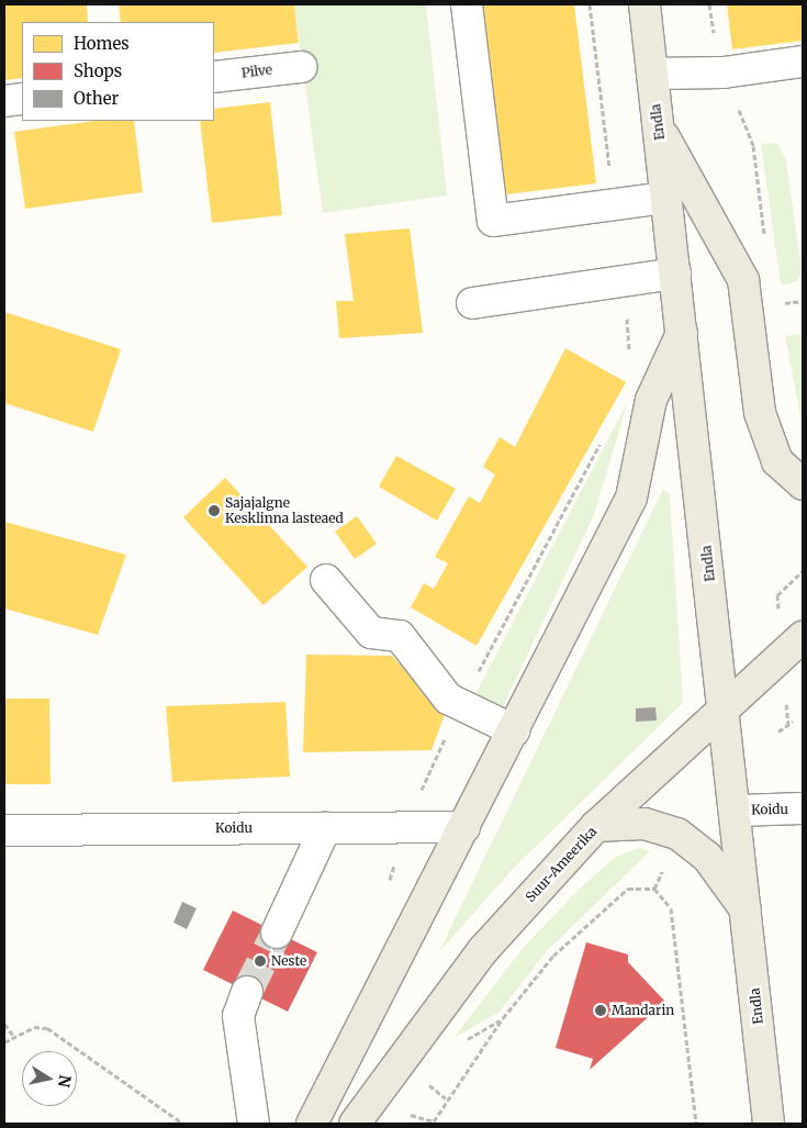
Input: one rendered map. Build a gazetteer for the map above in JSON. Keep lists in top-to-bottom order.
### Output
{
  "streets": {
    "main road": ["Endla", "Suur-Ameerika"],
    "street": ["Pilve", "Koidu"]
  },
  "crossings": [
    ["Endla", "Koidu"],
    ["Endla", "Suur-Ameerika"]
  ],
  "places": ["Sajajalgne Kesklinna lasteaed", "Neste", "Mandarin"],
  "legend": ["Homes", "Shops", "Other"],
  "north": "right"
}
